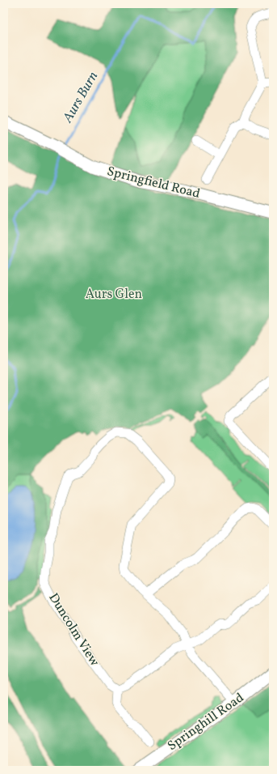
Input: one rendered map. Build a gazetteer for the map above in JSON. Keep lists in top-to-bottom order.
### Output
{
  "streets": {
    "street": ["Springfield Road", "Duncolm View", "Springhill Road"]
  },
  "crossings": [
    ["Duncolm View", "Springhill Road"]
  ],
  "water": ["Aurs Burn"],
  "parks": ["Aurs Glen"]
}
